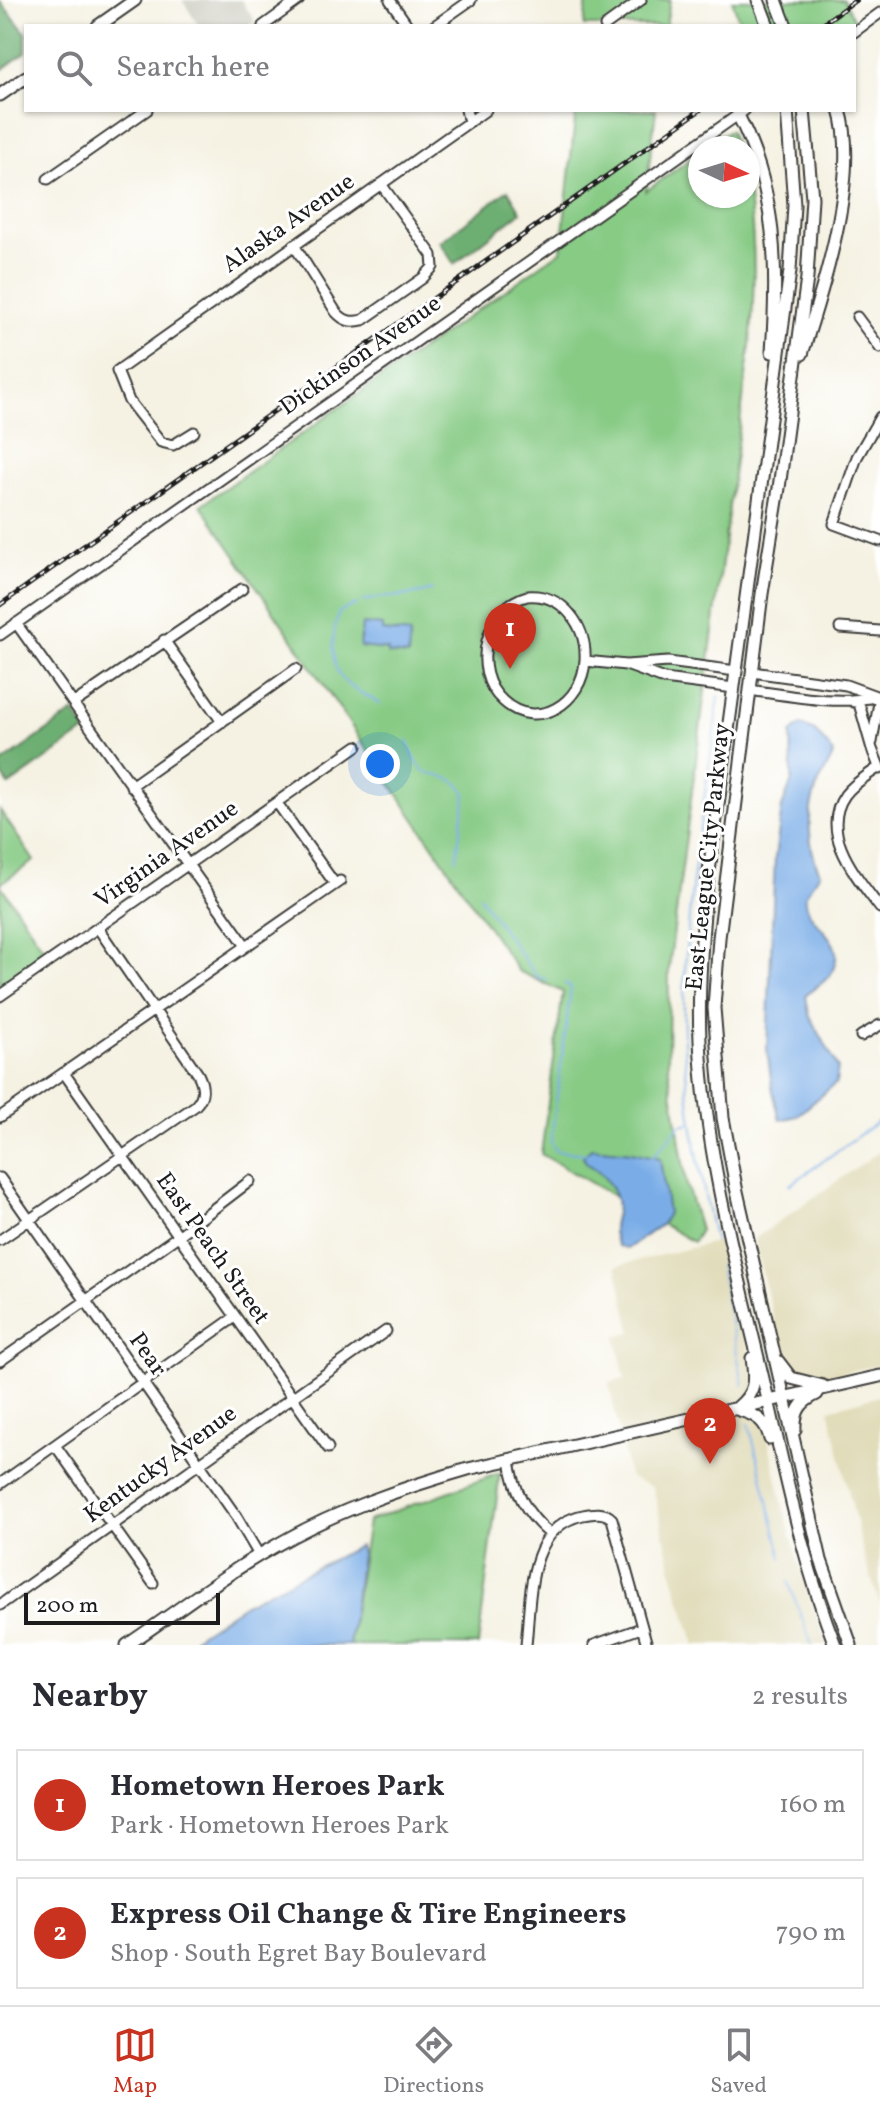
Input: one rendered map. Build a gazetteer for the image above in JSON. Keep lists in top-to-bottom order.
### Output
{
  "streets": {
    "main road": ["East League City Parkway"],
    "street": [
      "Alaska Avenue",
      "Dickinson Avenue",
      "Virginia Avenue",
      "East Peach Street",
      "Pear",
      "Kentucky Avenue"
    ]
  },
  "crossings": [
    ["East Peach Street", "Kentucky Avenue"],
    ["Pear", "Kentucky Avenue"]
  ],
  "scale_bar": "200 m",
  "north": "right",
  "page": {
    "search": "Search here",
    "pins": ["1", "2"],
    "scale": "200 m",
    "heading": ["Nearby", "2 results"],
    "list": [
      {
        "mark": "1",
        "name": "Hometown Heroes Park",
        "note": "Park · Hometown Heroes Park",
        "value": "160 m"
      },
      {
        "mark": "2",
        "name": "Express Oil Change & Tire Engineers",
        "note": "Shop · South Egret Bay Boulevard",
        "value": "790 m"
      }
    ],
    "nav": ["Map", "Directions", "Saved"]
  }
}
